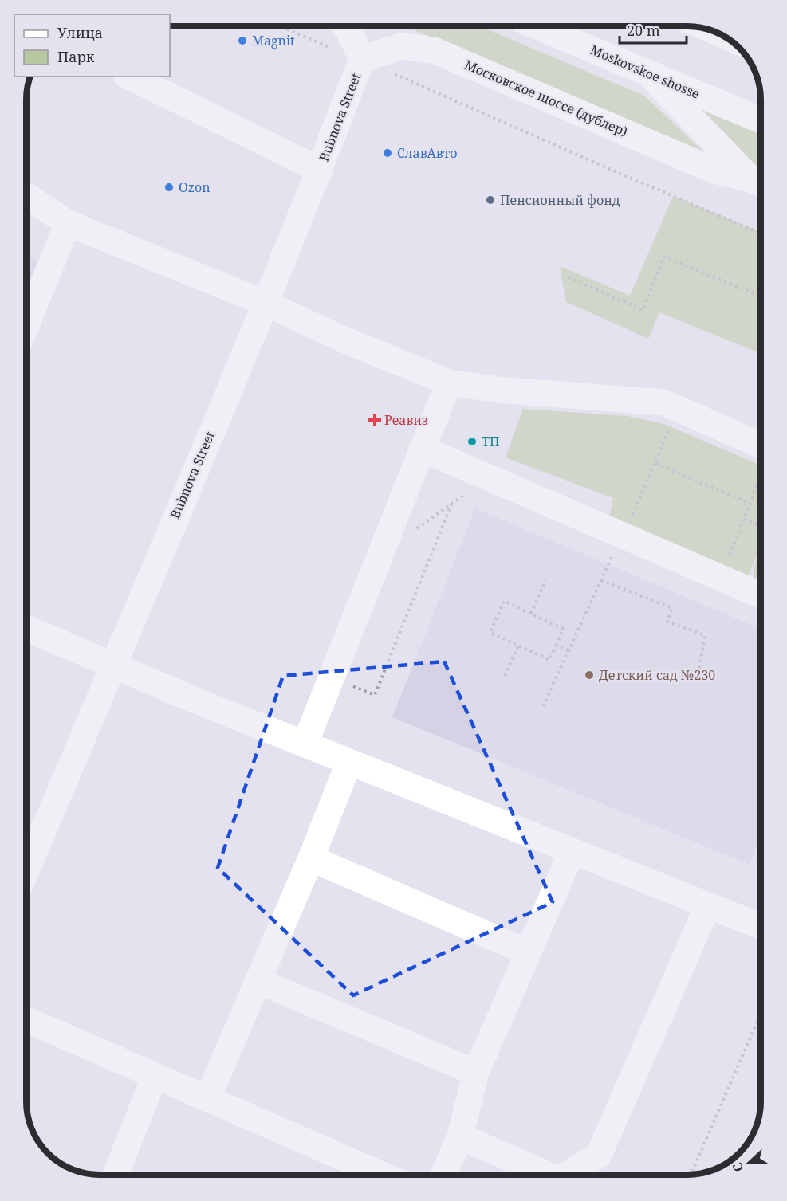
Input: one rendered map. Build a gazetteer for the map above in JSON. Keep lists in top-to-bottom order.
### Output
{
  "streets": {
    "street": ["Moskovskoe shosse", "Московское шоссе (дублер)", "Bubnova Street"]
  },
  "crossings": [
    ["Московское шоссе (дублер)", "Bubnova Street"]
  ],
  "places": {
    "other": [
      "Magnit",
      "СлавАвто",
      "Ozon",
      "Пенсионный фонд",
      "ТП",
      "Детский сад №230"
    ],
    "health": ["Реавиз"]
  },
  "legend": ["Улица", "Парк"],
  "scale_bar": "20 m",
  "north": "left"
}
